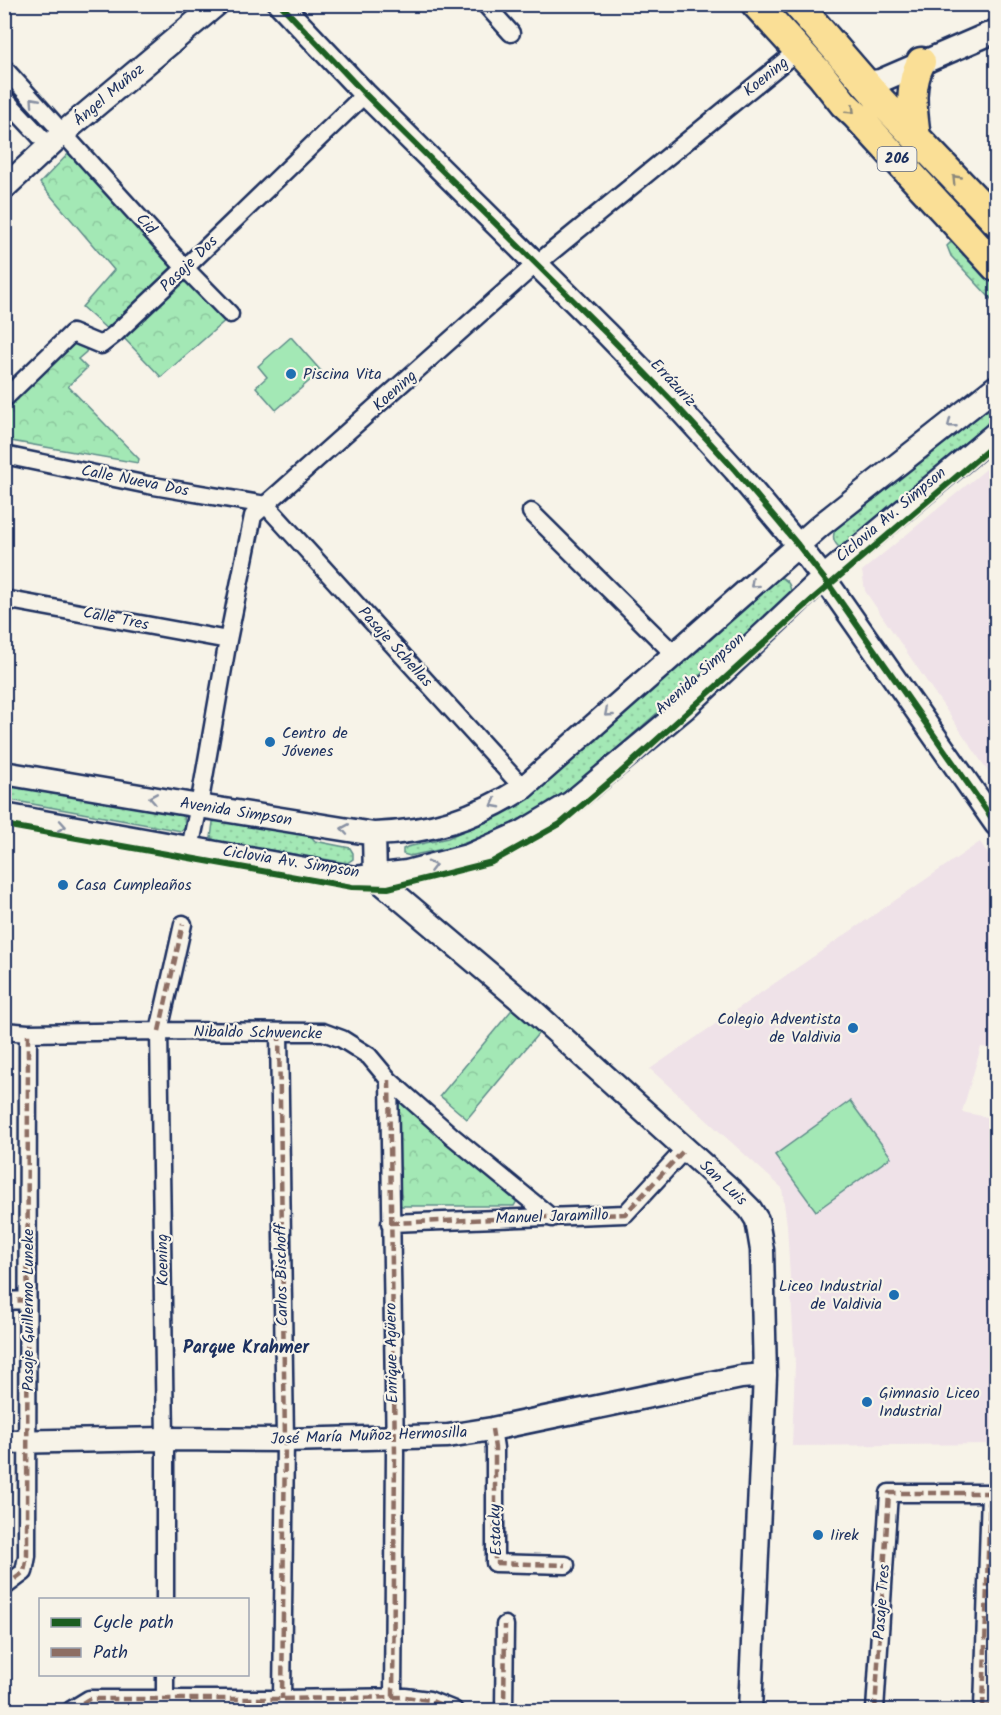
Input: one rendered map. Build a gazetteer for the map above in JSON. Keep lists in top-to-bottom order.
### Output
{
  "streets": {
    "highway": ["206"],
    "main road": [
      "Ángel Muñoz",
      "Errázuriz",
      "Avenida Simpson",
      "San Luis",
      "José María Muñoz Hermosilla"
    ],
    "street": [
      "Koening",
      "Cid",
      "Pasaje Dos",
      "Calle Nueva Dos",
      "Calle Tres",
      "Pasaje Schellas",
      "Nibaldo Schwencke",
      "Manuel Jaramillo",
      "Carlos Bischoff",
      "Pasaje Guillermo Luneke",
      "Enrique Agüero",
      "Estacky",
      "Pasaje Tres"
    ],
    "cycle path": ["Ciclovia Av. Simpson"]
  },
  "crossings": [
    ["Koening", "206"],
    ["Koening", "Errázuriz"],
    ["Koening", "Calle Nueva Dos"],
    ["Koening", "Calle Tres"],
    ["Koening", "Pasaje Schellas"],
    ["Koening", "Avenida Simpson"],
    ["Koening", "Nibaldo Schwencke"],
    ["Koening", "José María Muñoz Hermosilla"],
    ["Ángel Muñoz", "Cid"],
    ["Cid", "Pasaje Dos"],
    ["Pasaje Dos", "Errázuriz"],
    ["Errázuriz", "Avenida Simpson"],
    ["Calle Nueva Dos", "Pasaje Schellas"],
    ["Pasaje Schellas", "Avenida Simpson"],
    ["Avenida Simpson", "San Luis"],
    ["Nibaldo Schwencke", "Manuel Jaramillo"],
    ["Nibaldo Schwencke", "Carlos Bischoff"],
    ["Nibaldo Schwencke", "Pasaje Guillermo Luneke"],
    ["Nibaldo Schwencke", "Enrique Agüero"],
    ["San Luis", "Manuel Jaramillo"],
    ["San Luis", "José María Muñoz Hermosilla"],
    ["Manuel Jaramillo", "Enrique Agüero"],
    ["Carlos Bischoff", "José María Muñoz Hermosilla"],
    ["Pasaje Guillermo Luneke", "José María Muñoz Hermosilla"],
    ["Enrique Agüero", "José María Muñoz Hermosilla"],
    ["José María Muñoz Hermosilla", "Estacky"]
  ],
  "districts": ["Parque Krahmer"],
  "places": [
    "Piscina Vita",
    "Centro de Jóvenes",
    "Casa Cumpleaños",
    "Colegio Adventista de Valdivia",
    "Liceo Industrial de Valdivia",
    "Gimnasio Liceo Industrial",
    "Iirek"
  ],
  "legend": ["Cycle path", "Path"]
}
